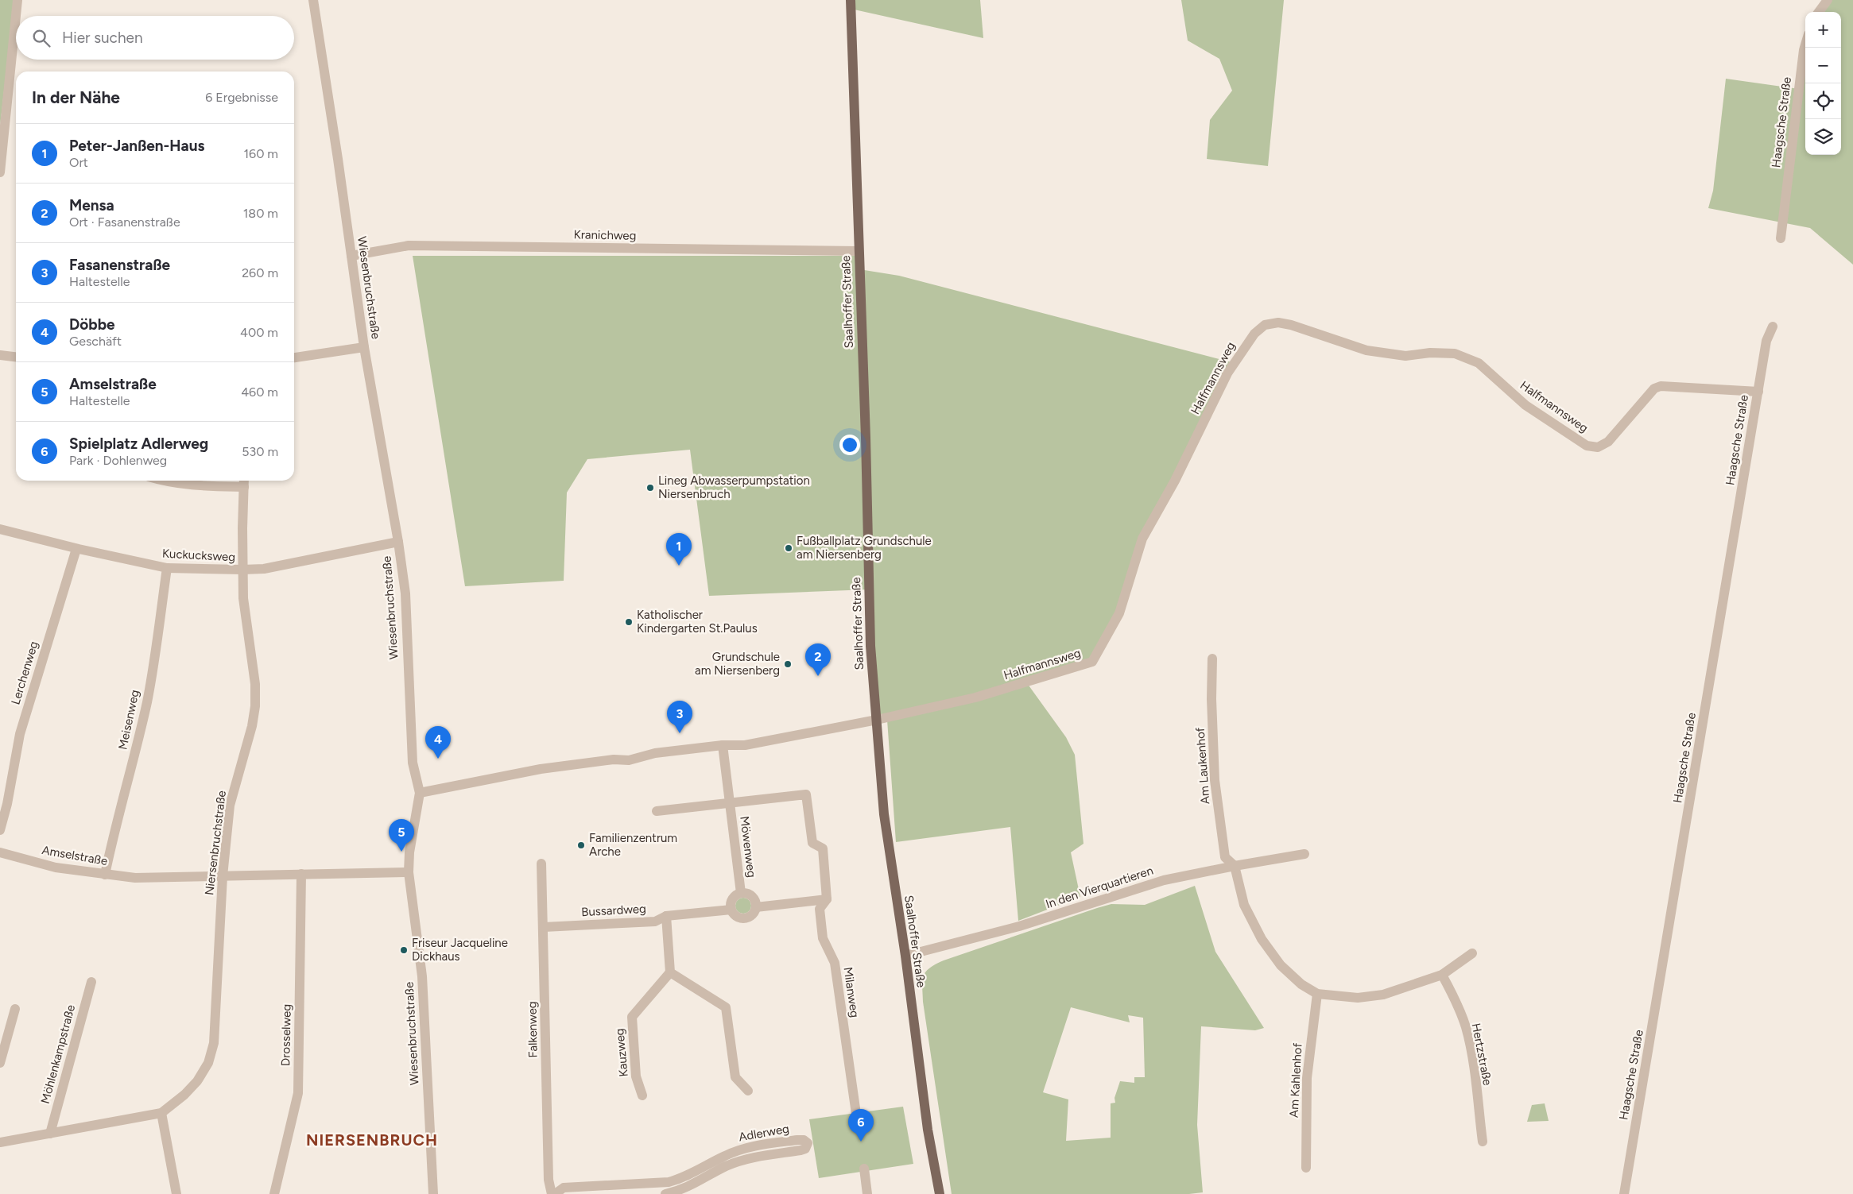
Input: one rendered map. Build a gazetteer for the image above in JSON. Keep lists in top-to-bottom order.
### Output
{
  "streets": {
    "main road": ["Saalhoffer Straße"],
    "street": [
      "Haagsche Straße",
      "Kranichweg",
      "Wiesenbruchstraße",
      "Halfmannsweg",
      "Kuckucksweg",
      "Lerchenweg",
      "Meisenweg",
      "Am Laukenhof",
      "Niersenbruchstraße",
      "Möwenweg",
      "Amselstraße",
      "In den Vierquartieren",
      "Bussardweg",
      "Milanweg",
      "Falkenweg",
      "Drosselweg",
      "Kauzweg",
      "Möhlenkampstraße",
      "Hertzstraße",
      "Am Kahlenhof",
      "Adlerweg"
    ]
  },
  "crossings": [
    ["Haagsche Straße", "Halfmannsweg"],
    ["Kranichweg", "Wiesenbruchstraße"],
    ["Kranichweg", "Saalhoffer Straße"],
    ["Wiesenbruchstraße", "Halfmannsweg"],
    ["Wiesenbruchstraße", "Kuckucksweg"],
    ["Wiesenbruchstraße", "Amselstraße"],
    ["Saalhoffer Straße", "Halfmannsweg"],
    ["Saalhoffer Straße", "In den Vierquartieren"],
    ["Halfmannsweg", "Möwenweg"],
    ["Kuckucksweg", "Lerchenweg"],
    ["Kuckucksweg", "Meisenweg"],
    ["Kuckucksweg", "Niersenbruchstraße"],
    ["Meisenweg", "Amselstraße"],
    ["Am Laukenhof", "In den Vierquartieren"],
    ["Am Laukenhof", "Am Kahlenhof"],
    ["Niersenbruchstraße", "Amselstraße"],
    ["Möwenweg", "Bussardweg"],
    ["Möwenweg", "Milanweg"],
    ["Amselstraße", "Drosselweg"],
    ["Bussardweg", "Falkenweg"]
  ],
  "districts": ["NIERSENBRUCH"],
  "places": [
    "Lineg Abwasserpumpstation Niersenbruch",
    "Fußballplatz Grundschule am Niersenberg",
    "Katholischer Kindergarten St.Paulus",
    "Grundschule am Niersenberg",
    "Familienzentrum Arche",
    "Friseur Jacqueline Dickhaus"
  ],
  "page": {
    "map_buttons": ["+", "−"],
    "search": "Hier suchen",
    "heading": ["In der Nähe", "6 Ergebnisse"],
    "list": [
      {
        "mark": "1",
        "name": "Peter-Janßen-Haus",
        "note": "Ort",
        "value": "160 m"
      },
      {
        "mark": "2",
        "name": "Mensa",
        "note": "Ort · Fasanenstraße",
        "value": "180 m"
      },
      {
        "mark": "3",
        "name": "Fasanenstraße",
        "note": "Haltestelle",
        "value": "260 m"
      },
      {
        "mark": "4",
        "name": "Döbbe",
        "note": "Geschäft",
        "value": "400 m"
      },
      {
        "mark": "5",
        "name": "Amselstraße",
        "note": "Haltestelle",
        "value": "460 m"
      },
      {
        "mark": "6",
        "name": "Spielplatz Adlerweg",
        "note": "Park · Dohlenweg",
        "value": "530 m"
      }
    ],
    "pins": [
      "1",
      "2",
      "3",
      "4",
      "5",
      "6"
    ]
  }
}
